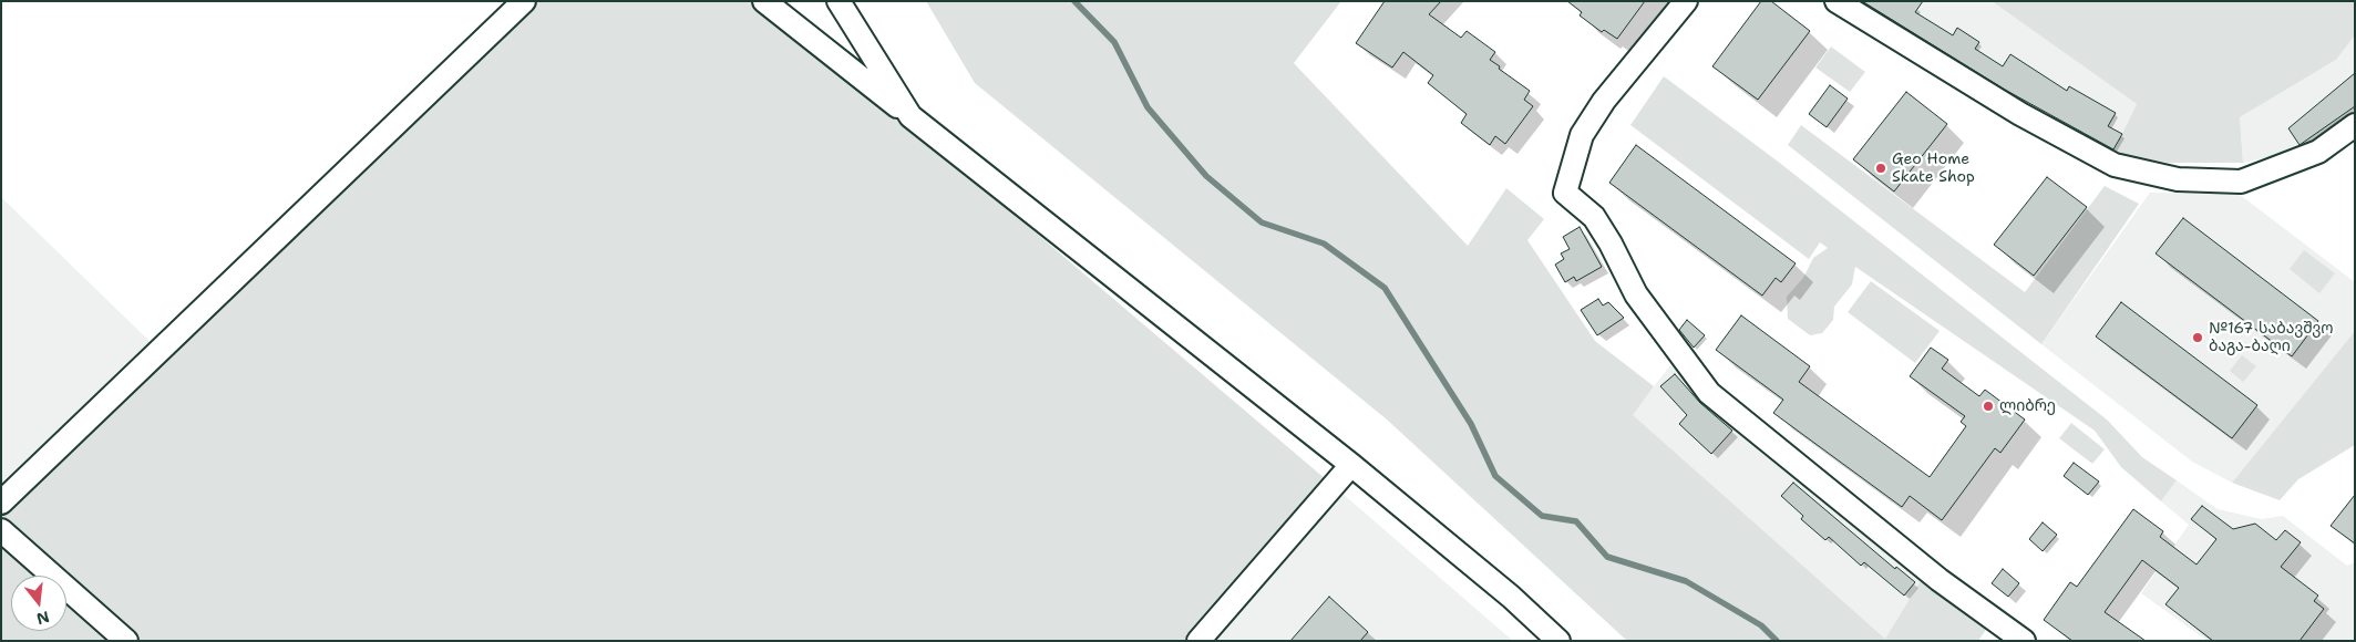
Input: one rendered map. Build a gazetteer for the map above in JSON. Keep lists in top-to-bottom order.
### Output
{
  "places": ["Geo Home Skate Shop", "№167 საბავშვო ბაგა-ბაღი", "ლიბრე"],
  "north": "bottom"
}
